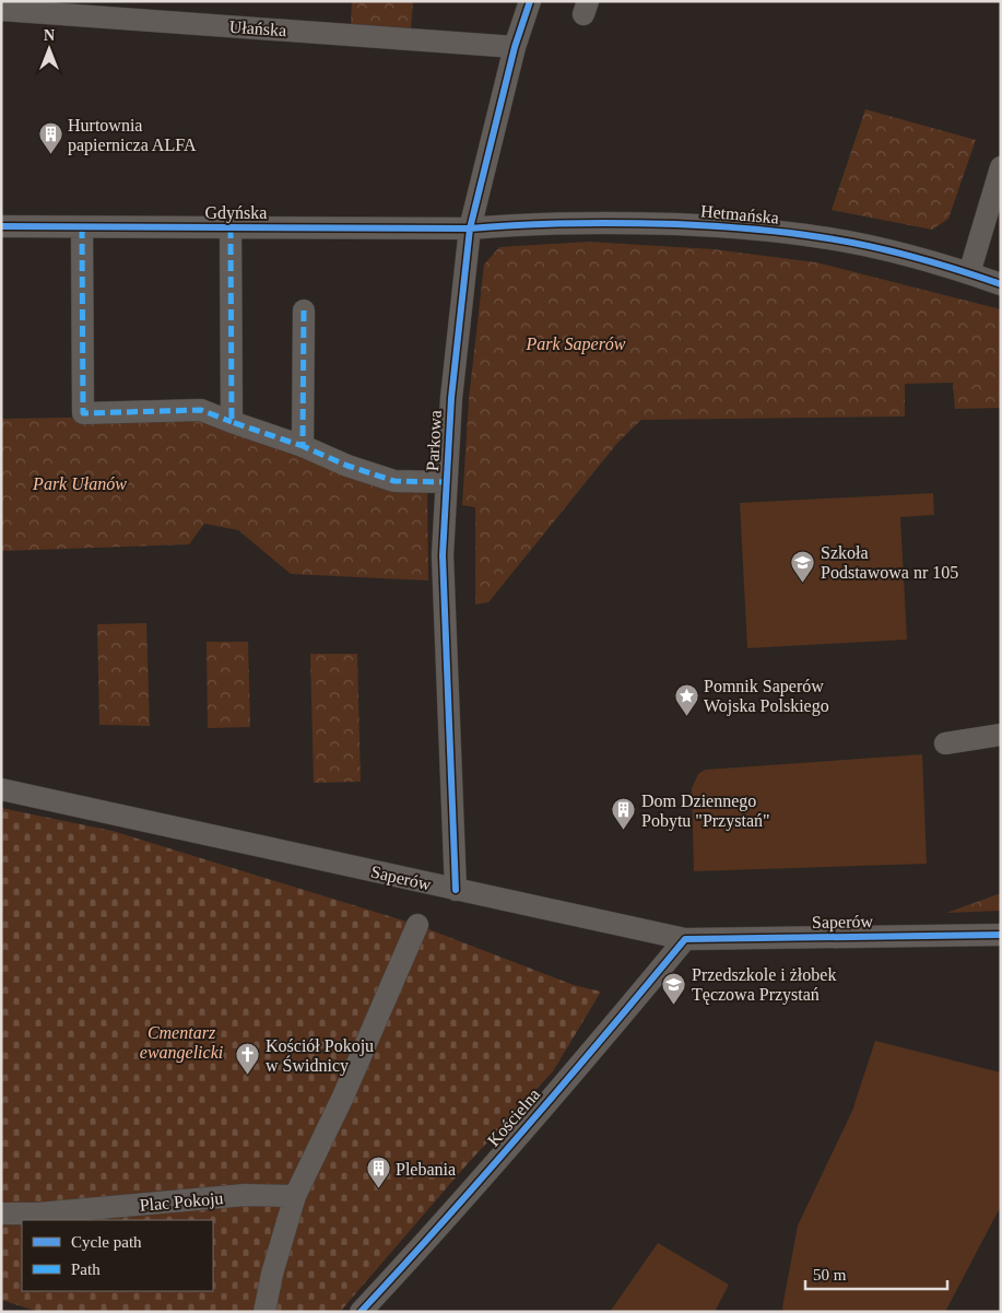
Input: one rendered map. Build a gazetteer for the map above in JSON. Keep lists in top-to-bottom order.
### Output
{
  "streets": {
    "street": [
      "Ułańska",
      "Gdyńska",
      "Hetmańska",
      "Parkowa",
      "Saperów",
      "Kościelna",
      "Plac Pokoju"
    ]
  },
  "crossings": [
    ["Ułańska", "Parkowa"],
    ["Gdyńska", "Hetmańska"],
    ["Gdyńska", "Parkowa"],
    ["Hetmańska", "Parkowa"],
    ["Parkowa", "Saperów"],
    ["Saperów", "Kościelna"]
  ],
  "parks": ["Park Saperów", "Park Ułanów", "Cmentarz ewangelicki"],
  "places": {
    "building": ["Hurtownia papiernicza ALFA", "Dom Dziennego Pobytu \"Przystań\"", "Plebania"],
    "school or university": ["Szkoła Podstawowa nr 105", "Przedszkole i żłobek Tęczowa Przystań"],
    "place": ["Pomnik Saperów Wojska Polskiego"],
    "church": ["Kościół Pokoju w Świdnicy"]
  },
  "legend": ["Cycle path", "Path"],
  "scale_bar": "50 m",
  "north": "top"
}
